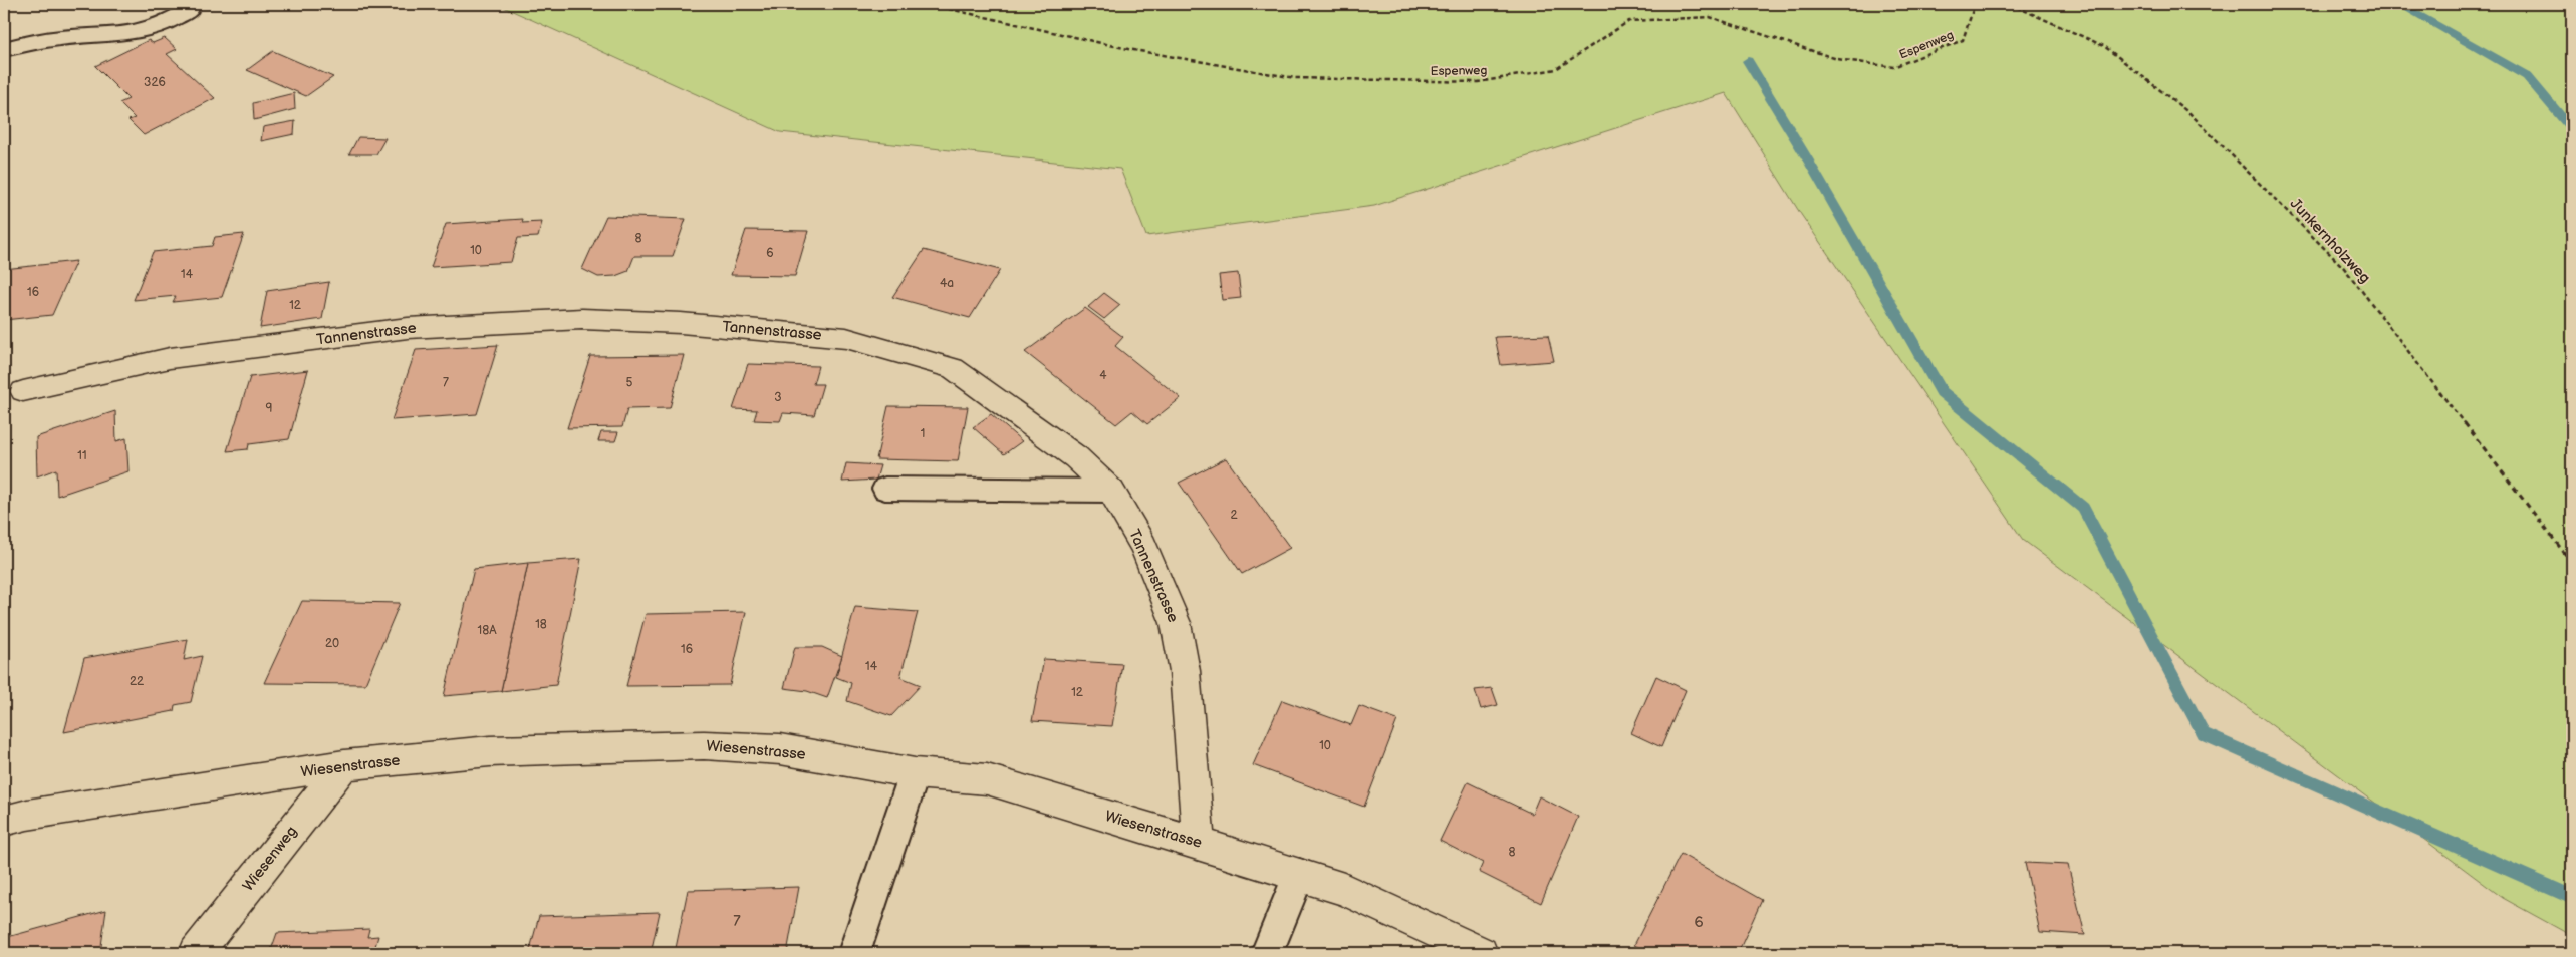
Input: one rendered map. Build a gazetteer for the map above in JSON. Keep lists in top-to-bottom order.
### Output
{
  "streets": {
    "street": ["Tannenstrasse", "Wiesenstrasse", "Wiesenweg"],
    "path": ["Espenweg", "Junkernholzweg"]
  },
  "crossings": [
    ["Tannenstrasse", "Wiesenstrasse"],
    ["Wiesenstrasse", "Wiesenweg"]
  ],
  "house_numbers": [
    "326",
    "8",
    "10",
    "6",
    "14",
    "4a",
    "16",
    "12",
    "4",
    "7",
    "5",
    "3",
    "9",
    "1",
    "11",
    "2",
    "18",
    "18A",
    "20",
    "16",
    "14",
    "22",
    "12",
    "10",
    "8",
    "7",
    "6"
  ]
}
